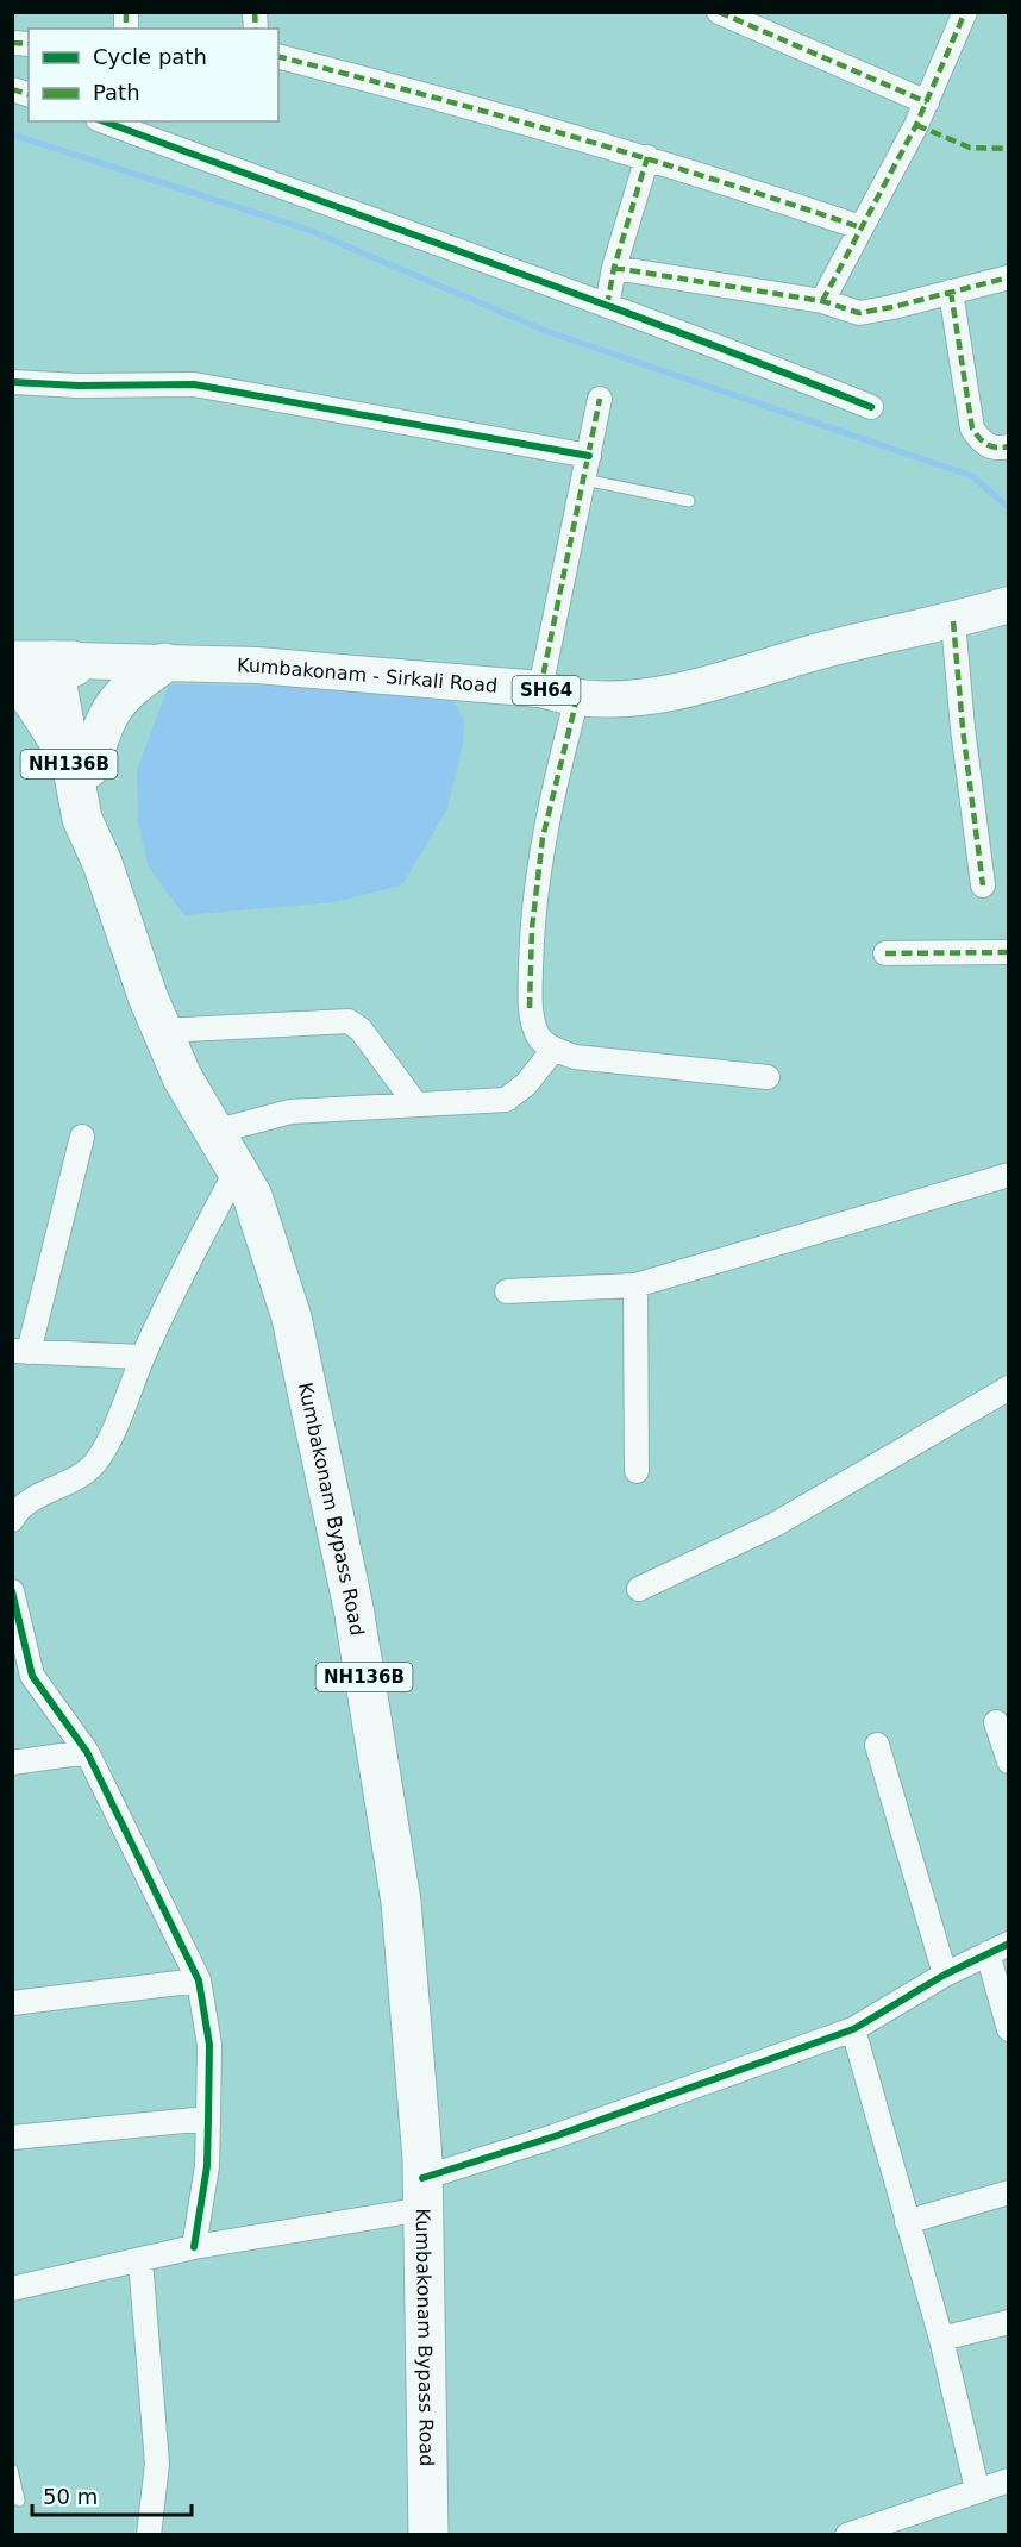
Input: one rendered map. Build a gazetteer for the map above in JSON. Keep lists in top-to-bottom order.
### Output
{
  "streets": {
    "highway": ["Kumbakonam - Sirkali Road", "NH136B", "Kumbakonam Bypass Road"],
    "main road": ["SH64"]
  },
  "crossings": [
    ["Kumbakonam - Sirkali Road", "Kumbakonam Bypass Road"]
  ],
  "legend": ["Cycle path", "Path"],
  "scale_bar": "50 m"
}
